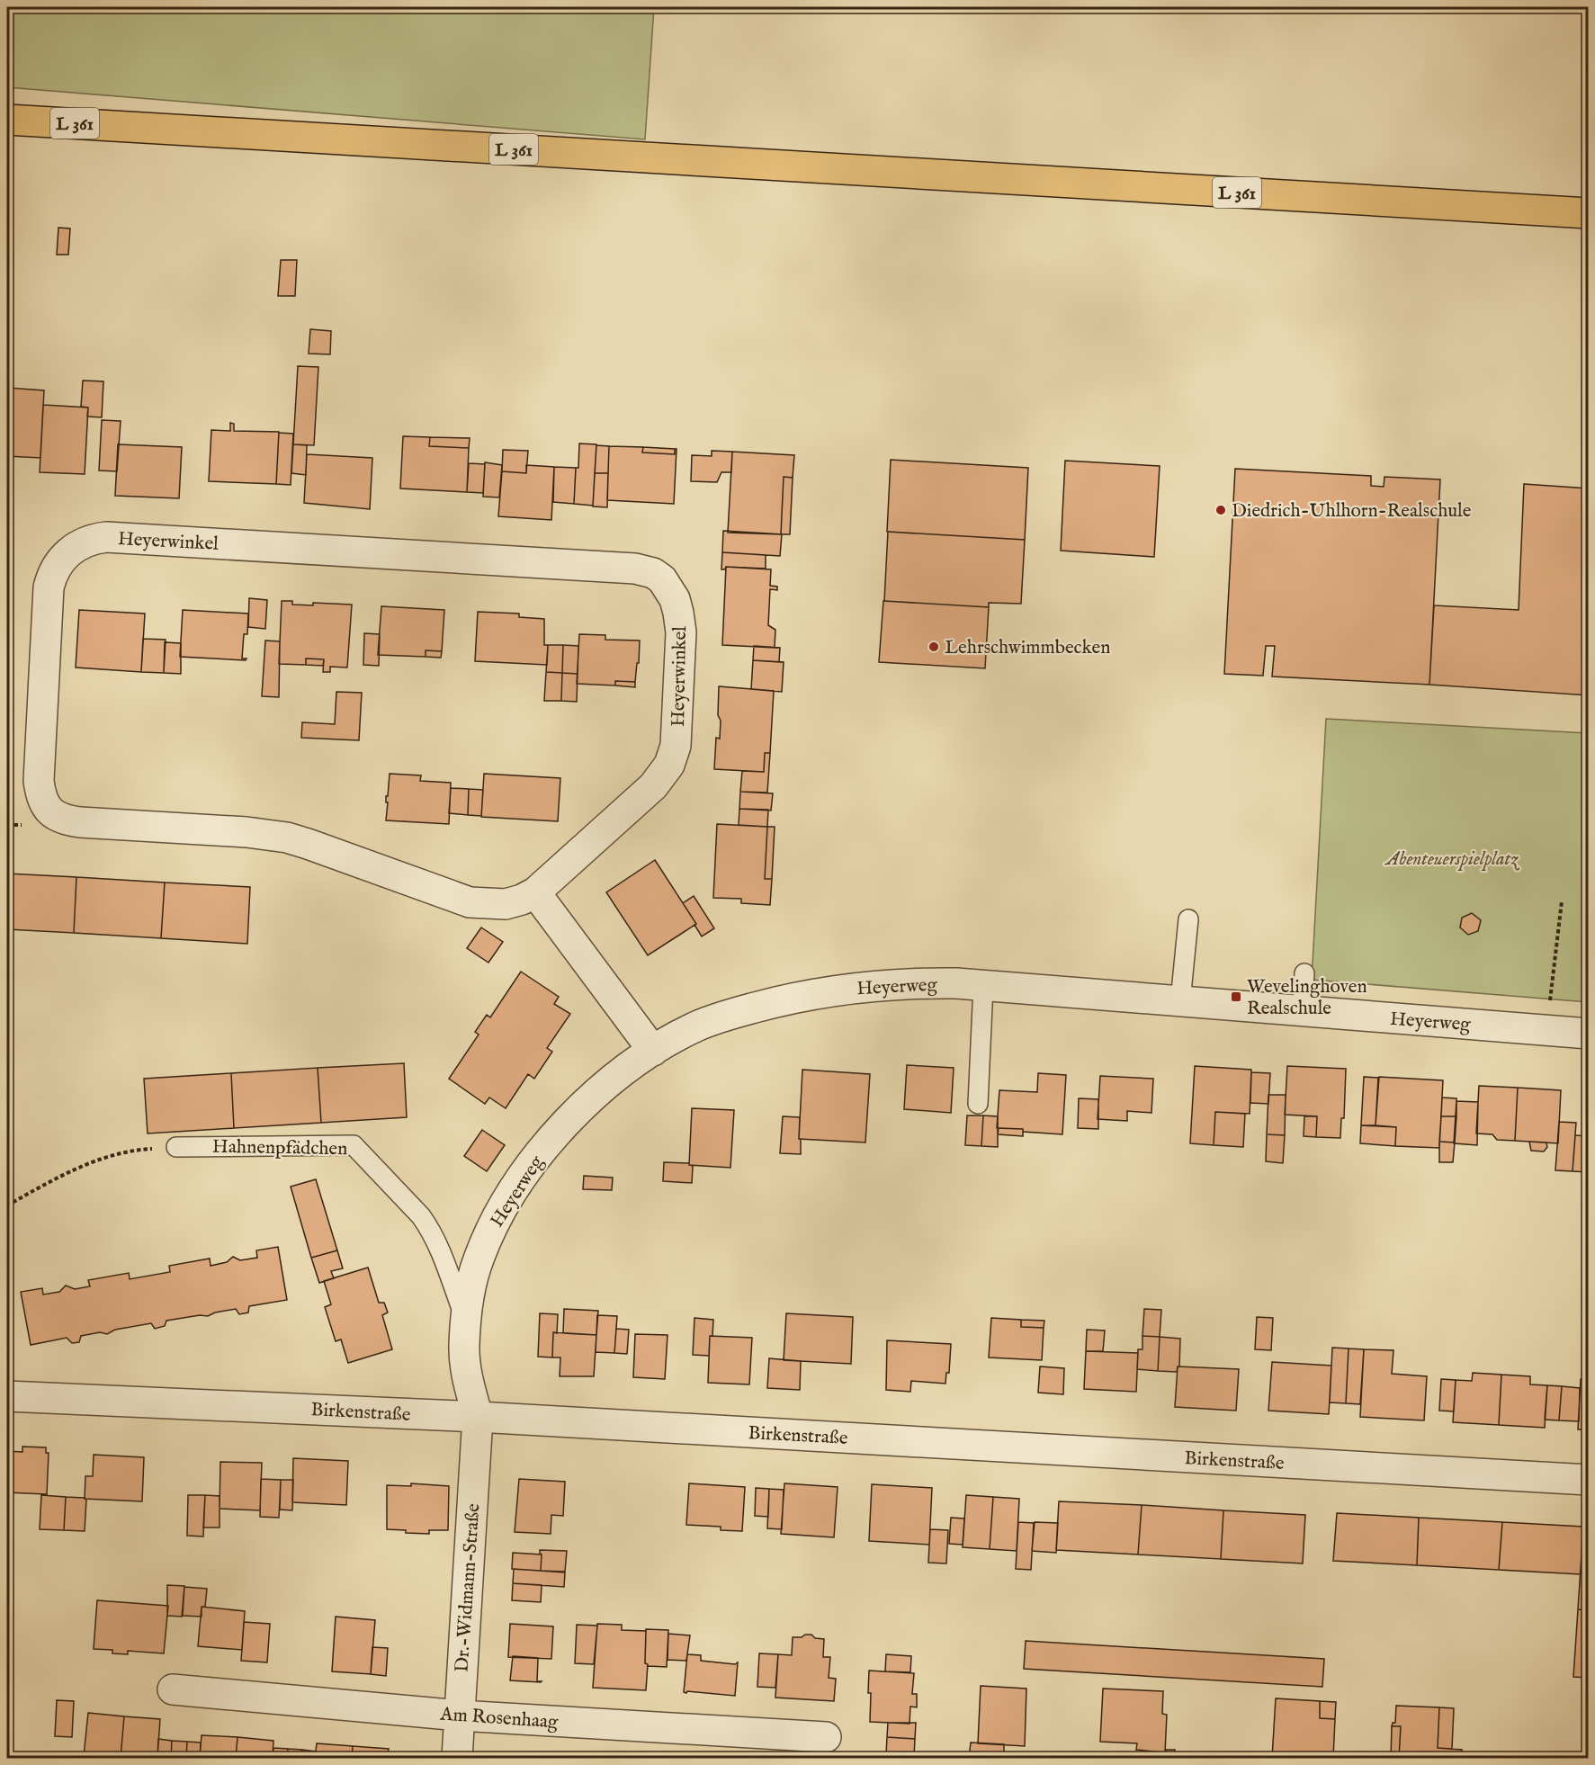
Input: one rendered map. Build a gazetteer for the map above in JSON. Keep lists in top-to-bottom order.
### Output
{
  "streets": {
    "main road": ["L 361"],
    "street": [
      "Heyerwinkel",
      "Heyerweg",
      "Birkenstraße",
      "Dr.-Widmann-Straße",
      "Am Rosenhaag"
    ],
    "lane": ["Hahnenpfädchen"]
  },
  "crossings": [
    ["Heyerweg", "Hahnenpfädchen"],
    ["Heyerweg", "Birkenstraße"],
    ["Heyerweg", "Dr.-Widmann-Straße"],
    ["Birkenstraße", "Dr.-Widmann-Straße"],
    ["Dr.-Widmann-Straße", "Am Rosenhaag"]
  ],
  "parks": ["Abenteuerspielplatz"],
  "places": {
    "other": ["Diedrich-Uhlhorn-Realschule", "Lehrschwimmbecken"],
    "transit": ["Wevelinghoven Realschule"]
  }
}
